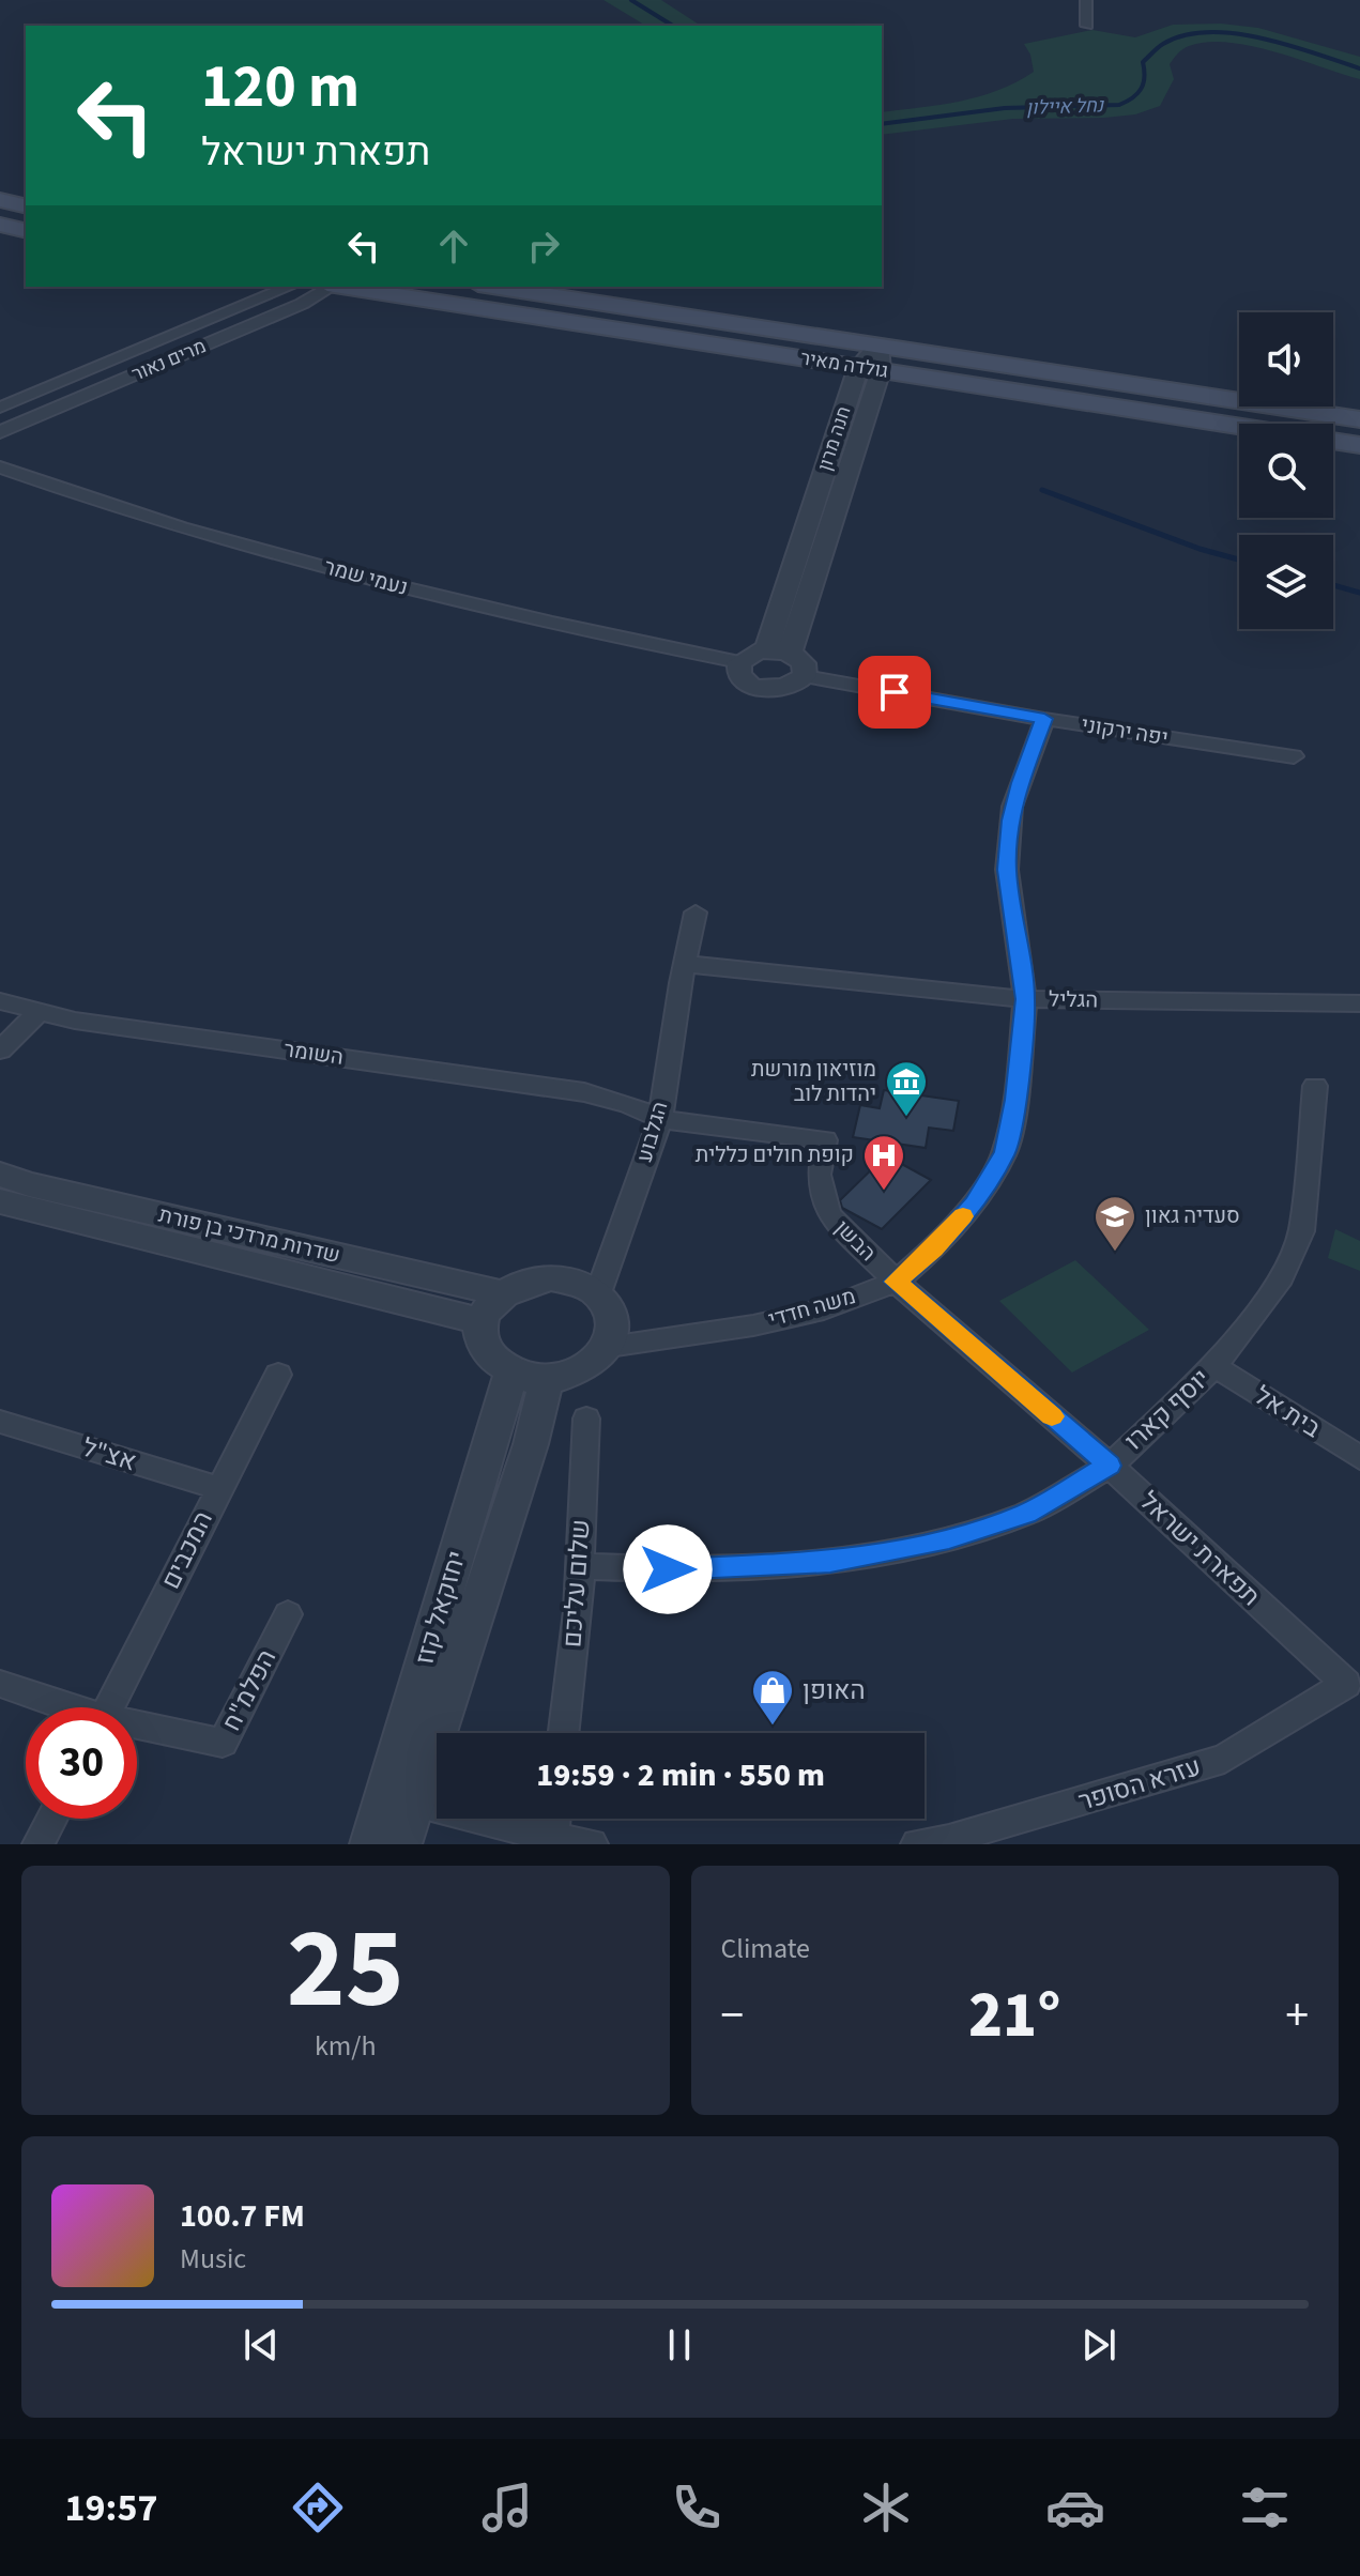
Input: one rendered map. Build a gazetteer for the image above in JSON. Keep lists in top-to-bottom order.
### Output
{
  "streets": {
    "main road": ["גולדה מאיר"],
    "street": [
      "מרים נאור",
      "חנה מרון",
      "נעמי שמר",
      "יפה ירקוני",
      "הגליל",
      "השומר",
      "הגלבוע",
      "שדרות מרדכי בן פורת",
      "הבשן",
      "משה חדדי",
      "יוסף קארו",
      "בית אל",
      "אצ\"ל",
      "תפארת ישראל",
      "המכבים",
      "שלום עליכם",
      "יחזקאל קזז",
      "הפלמ\"ח",
      "עזרא הסופר"
    ]
  },
  "crossings": [
    ["גולדה מאיר", "חנה מרון"],
    ["יפה ירקוני", "משה חדדי"],
    ["הגליל", "הגלבוע"],
    ["הגליל", "משה חדדי"],
    ["השומר", "הבשן"],
    ["הגלבוע", "שדרות מרדכי בן פורת"],
    ["הגלבוע", "הבשן"],
    ["הגלבוע", "משה חדדי"],
    ["הגלבוע", "יחזקאל קזז"],
    ["שדרות מרדכי בן פורת", "משה חדדי"],
    ["שדרות מרדכי בן פורת", "יחזקאל קזז"],
    ["הבשן", "משה חדדי"],
    ["הבשן", "תפארת ישראל"],
    ["משה חדדי", "תפארת ישראל"],
    ["משה חדדי", "יחזקאל קזז"],
    ["יוסף קארו", "בית אל"],
    ["יוסף קארו", "תפארת ישראל"],
    ["יוסף קארו", "שלום עליכם"],
    ["אצ\"ל", "המכבים"],
    ["תפארת ישראל", "עזרא הסופר"]
  ],
  "water": ["נחל איילון"],
  "places": {
    "museum": ["מוזיאון מורשת יהדות לוב"],
    "hospital": ["קופת חולים כללית"],
    "school or university": ["סעדיה גאון"],
    "shop": ["האופן"]
  },
  "page": {
    "turn": ["120 m", "תפארת ישראל"],
    "limit": "30",
    "trip": "19:59 · 2 min · 550 m",
    "tile": [
      ["25", "km/h"],
      "Climate"
    ],
    "heat": ["−", "21°", "+"],
    "song": ["100.7 FM", "Music"],
    "tabs": "19:57"
  }
}
